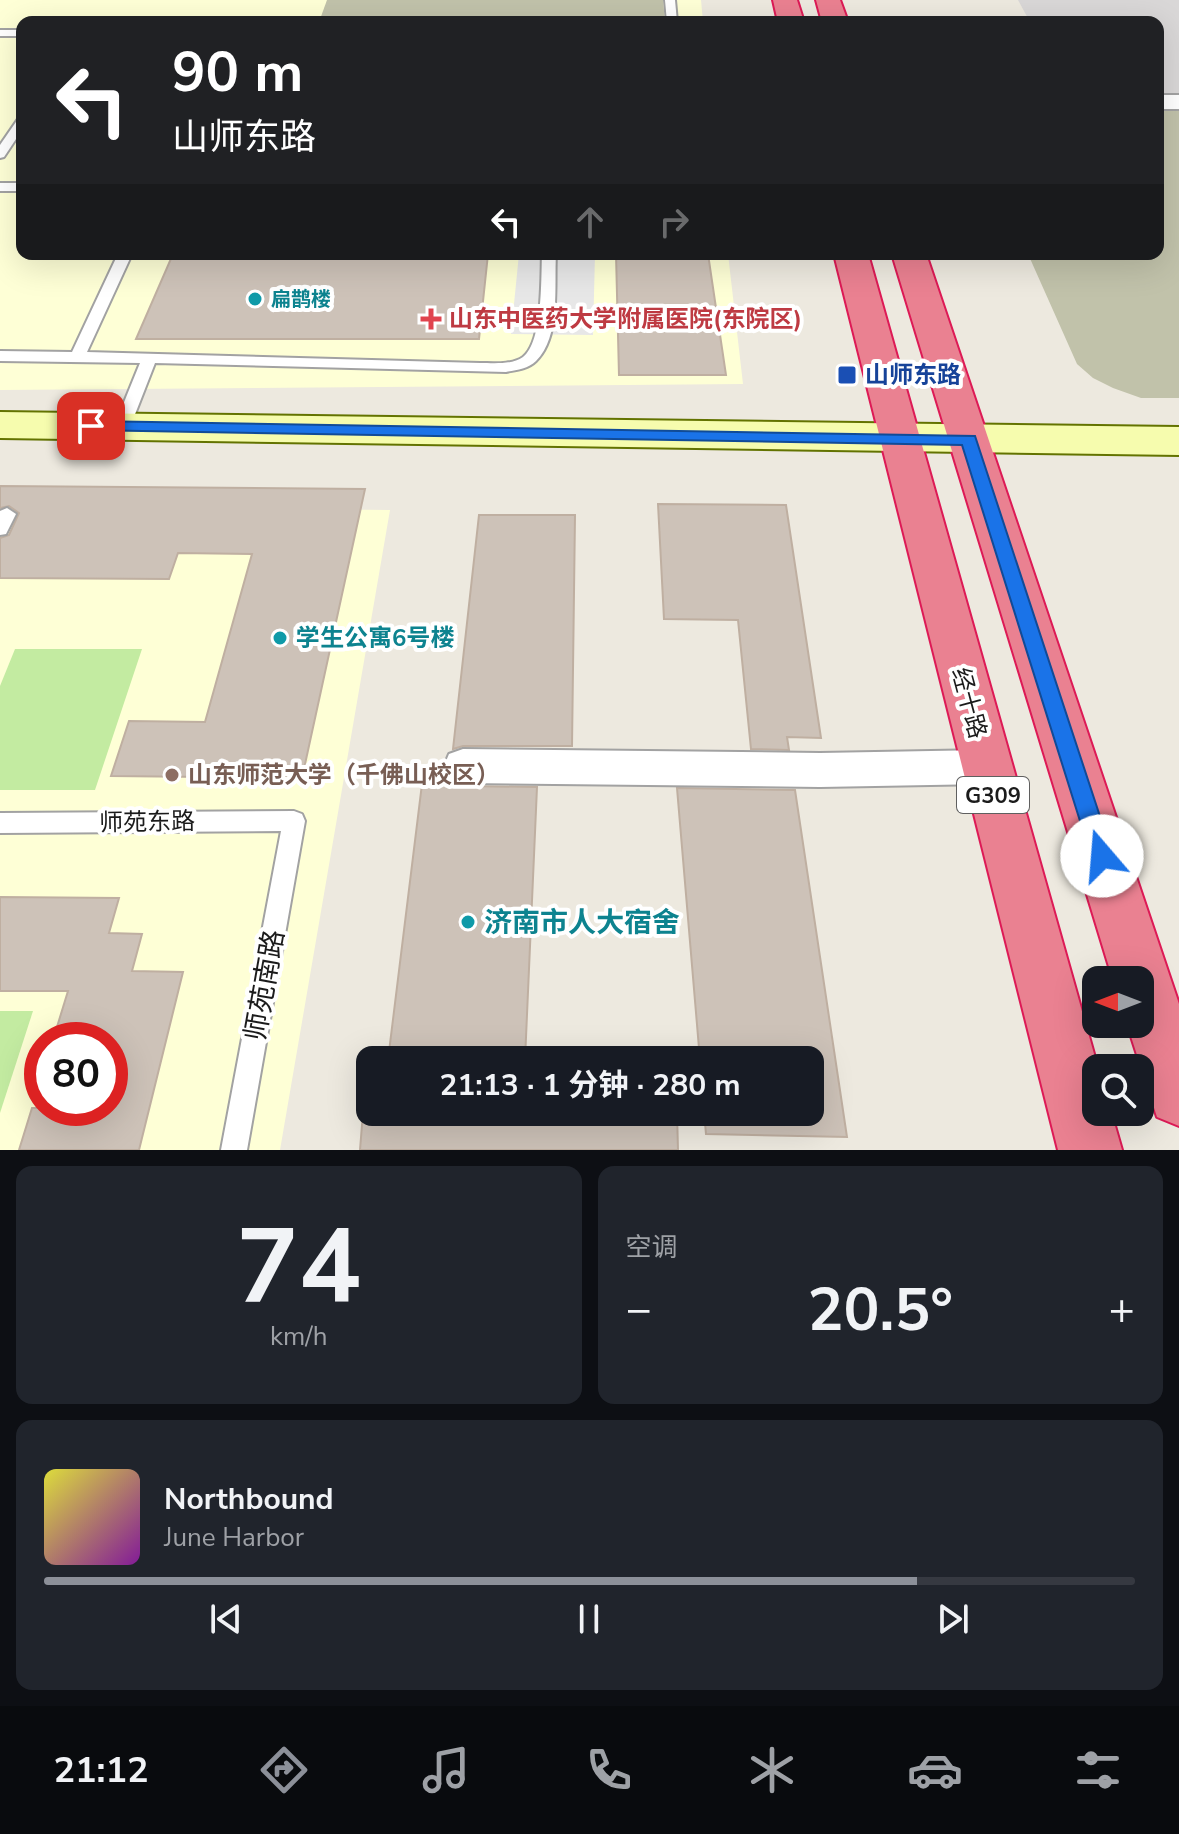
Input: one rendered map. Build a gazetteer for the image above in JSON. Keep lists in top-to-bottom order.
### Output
{
  "streets": {
    "highway": ["经十路", "G309"],
    "lane": ["师苑东路", "师苑南路"]
  },
  "crossings": [
    ["师苑东路", "师苑南路"]
  ],
  "places": {
    "other": [
      "扁鹊楼",
      "学生公寓6号楼",
      "山东师范大学（千佛山校区）",
      "济南市人大宿舍"
    ],
    "health": ["山东中医药大学附属医院(东院区)"],
    "transit": ["山师东路"]
  },
  "north": "left",
  "page": {
    "turn": ["90 m", "山师东路"],
    "limit": "80",
    "trip": "21:13 · 1 分钟 · 280 m",
    "tile": [
      ["74", "km/h"],
      "空调"
    ],
    "heat": ["−", "20.5°", "+"],
    "song": ["Northbound", "June Harbor"],
    "tabs": "21:12"
  }
}
